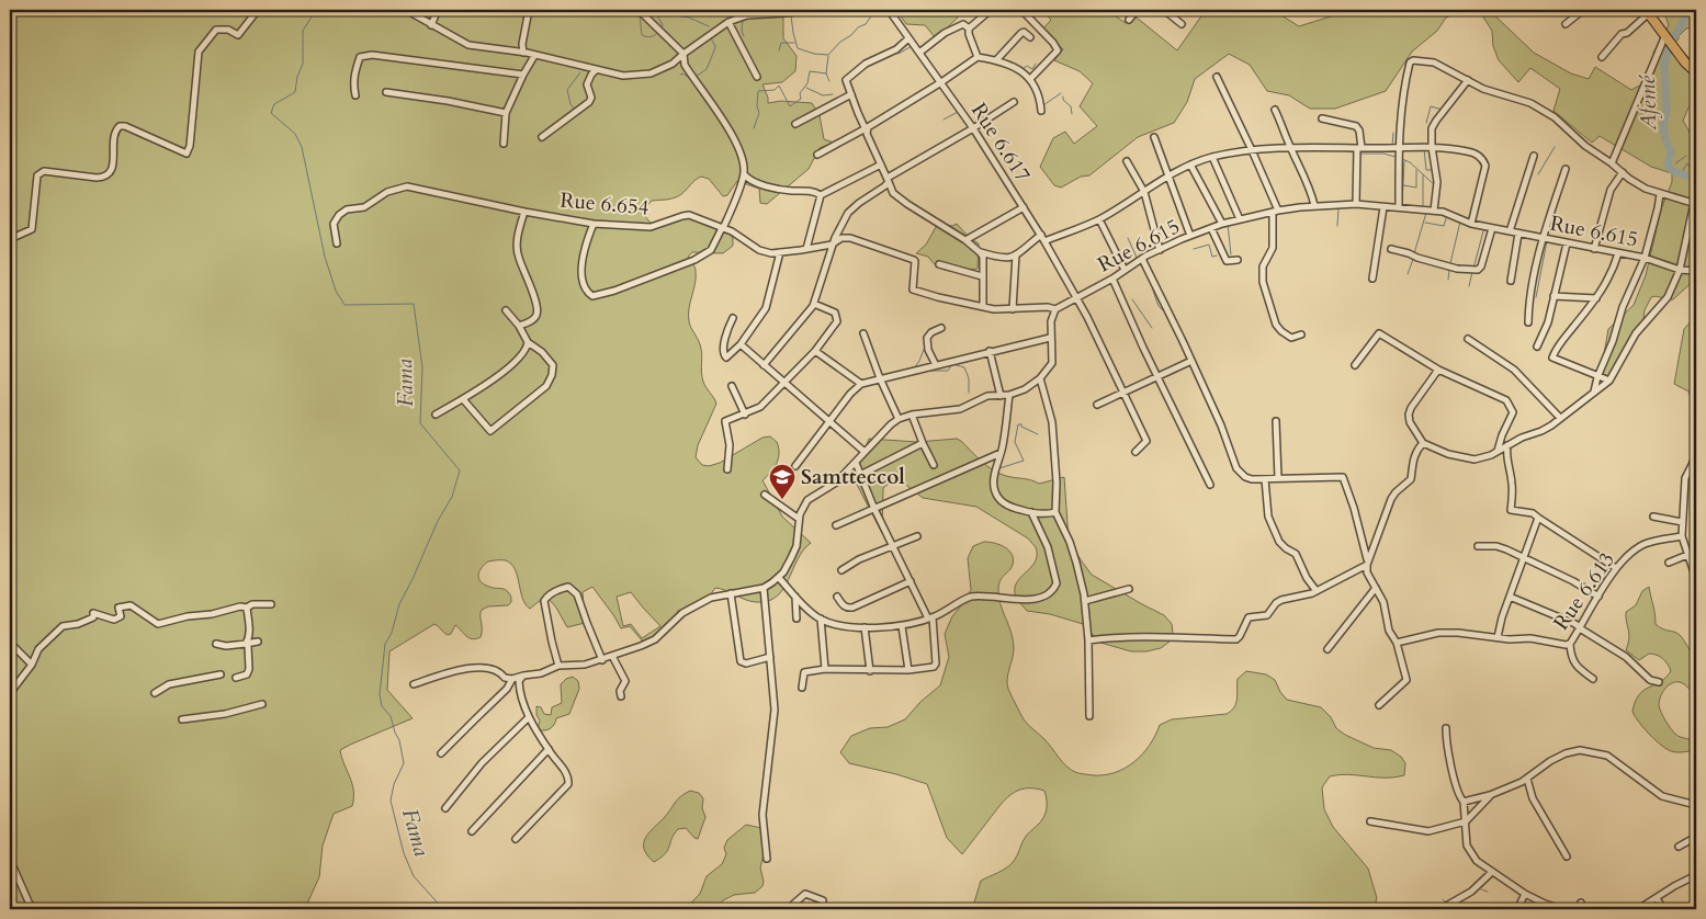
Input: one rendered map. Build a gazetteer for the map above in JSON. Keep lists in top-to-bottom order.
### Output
{
  "streets": {
    "street": [
      "Rue 6.617",
      "Rue 6.654",
      "Rue 6.615",
      "Rue 6.613"
    ]
  },
  "crossings": [
    ["Rue 6.617", "Rue 6.615"],
    ["Rue 6.654", "Rue 6.615"]
  ],
  "water": ["Afemé", "Fama"],
  "places": {
    "school or university": ["Samtteccol"]
  }
}
